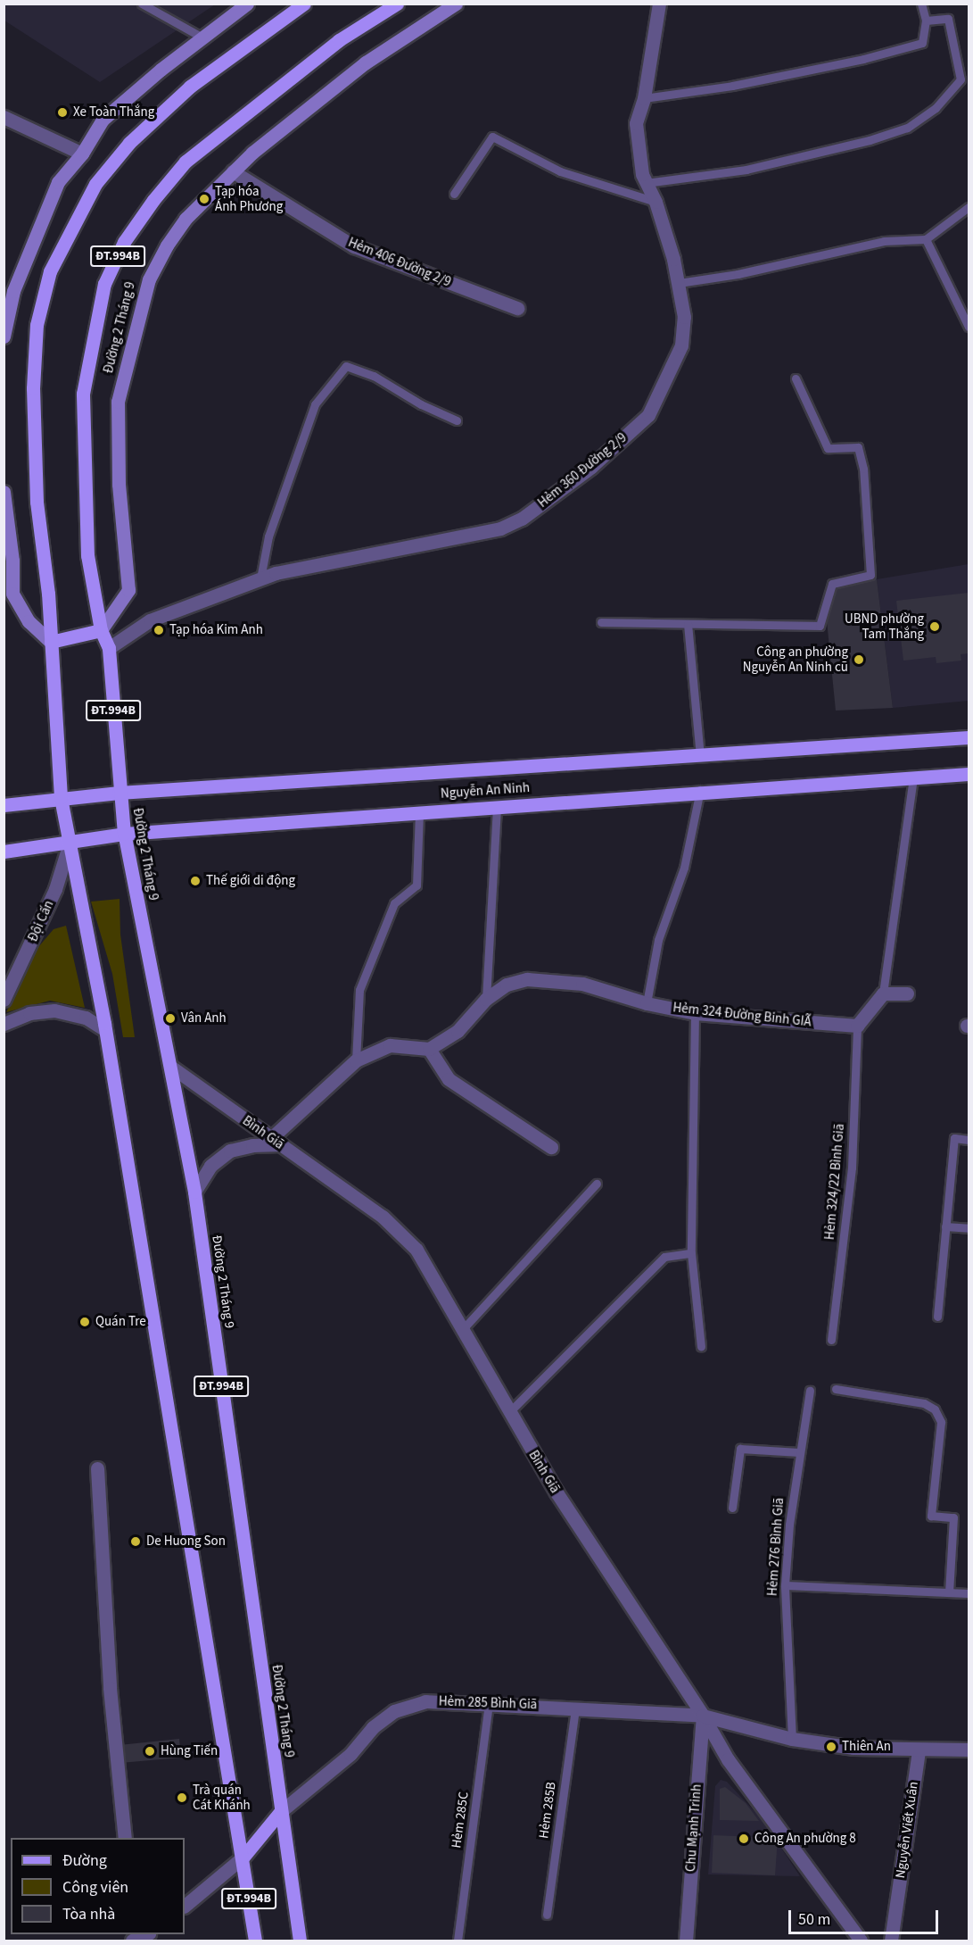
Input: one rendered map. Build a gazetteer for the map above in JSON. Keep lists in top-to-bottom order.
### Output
{
  "streets": {
    "main road": ["ĐT.994B", "Đường 2 Tháng 9", "Nguyễn An Ninh"],
    "street": [
      "Hẻm 406 Đường 2/9",
      "Hẻm 360 Đường 2/9",
      "Đội Cấn",
      "Hẻm 324 Đường Binh GIÃ",
      "Bình Giã",
      "Hẻm 285 Bình Giã",
      "Chu Mạnh Trinh",
      "Nguyễn Viết Xuân"
    ],
    "lane": [
      "Hẻm 324/22 Bình Giã",
      "Hẻm 276 Bình Giã",
      "Hẻm 285B",
      "Hẻm 285C"
    ]
  },
  "crossings": [
    ["ĐT.994B", "Nguyễn An Ninh"],
    ["ĐT.994B", "Đội Cấn"],
    ["Hẻm 406 Đường 2/9", "Đường 2 Tháng 9"],
    ["Đường 2 Tháng 9", "Hẻm 360 Đường 2/9"],
    ["Đường 2 Tháng 9", "Nguyễn An Ninh"],
    ["Đường 2 Tháng 9", "Bình Giã"],
    ["Đường 2 Tháng 9", "Hẻm 285 Bình Giã"],
    ["Nguyễn An Ninh", "Đội Cấn"],
    ["Hẻm 324 Đường Binh GIÃ", "Hẻm 324/22 Bình Giã"],
    ["Bình Giã", "Hẻm 285 Bình Giã"],
    ["Bình Giã", "Chu Mạnh Trinh"],
    ["Hẻm 285 Bình Giã", "Hẻm 285B"],
    ["Hẻm 285 Bình Giã", "Hẻm 285C"],
    ["Hẻm 285 Bình Giã", "Chu Mạnh Trinh"]
  ],
  "places": [
    "Xe Toàn Thắng",
    "Tạp hóa Ánh Phương",
    "UBND phường Tam Thắng",
    "Tạp hóa Kim Anh",
    "Công an phường Nguyễn An Ninh cũ",
    "Thế giới di động",
    "Vân Anh",
    "Quán Tre",
    "De Huong Son",
    "Thiên An",
    "Hùng Tiến",
    "Trà quán Cát Khánh",
    "Công An phường 8"
  ],
  "legend": ["Đường", "Công viên", "Tòa nhà"],
  "scale_bar": "50 m"
}
